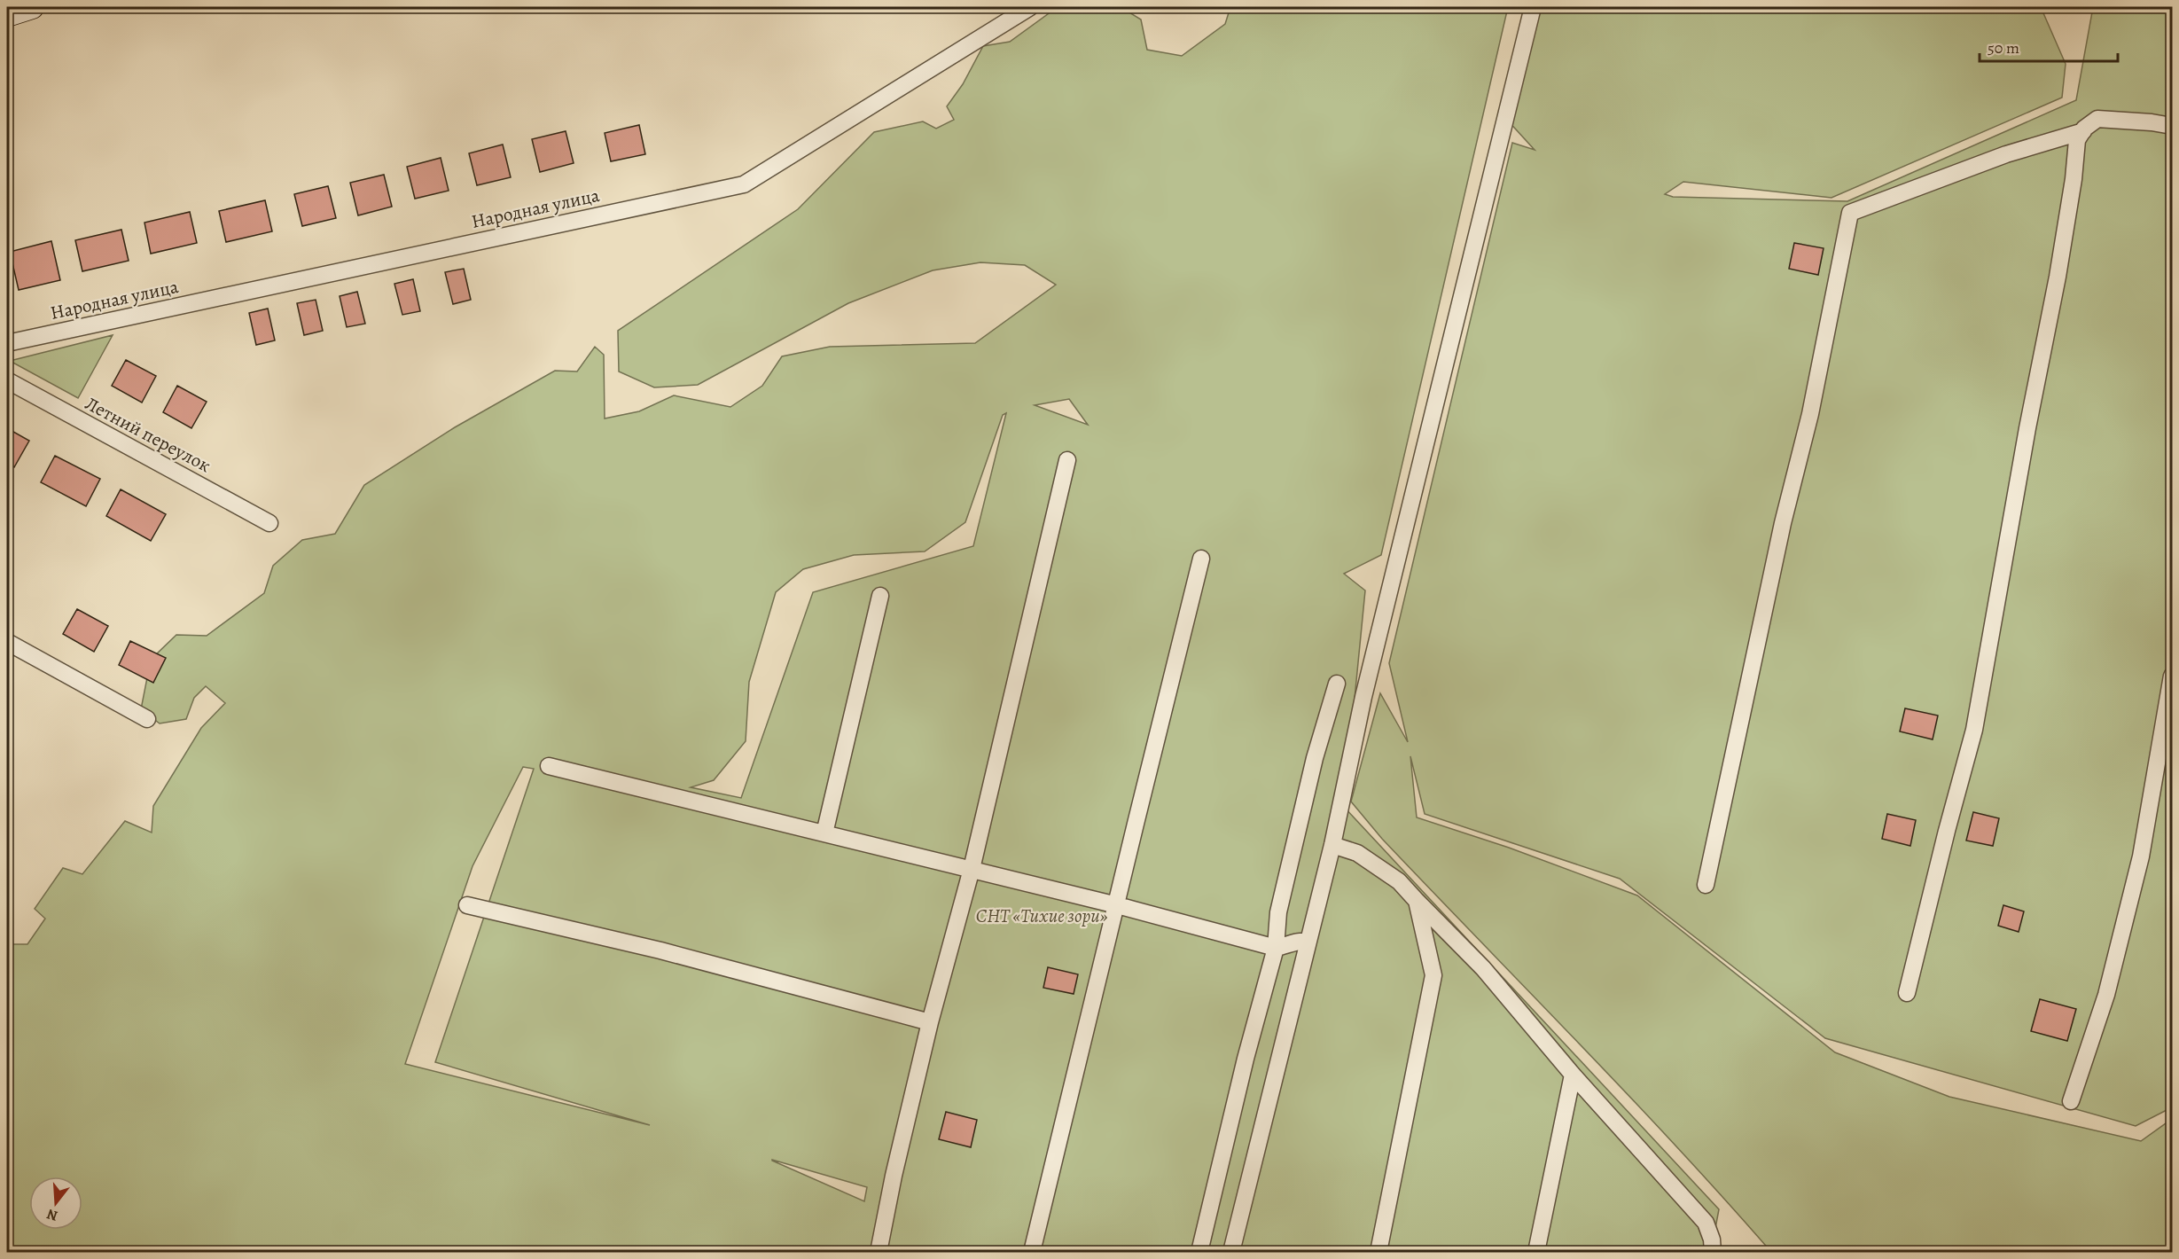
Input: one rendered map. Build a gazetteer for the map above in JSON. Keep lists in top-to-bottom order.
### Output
{
  "streets": {
    "street": ["Народная улица", "Летний переулок"]
  },
  "parks": ["СНТ «Тихие зори»"],
  "scale_bar": "50 m",
  "north": "bottom"
}
